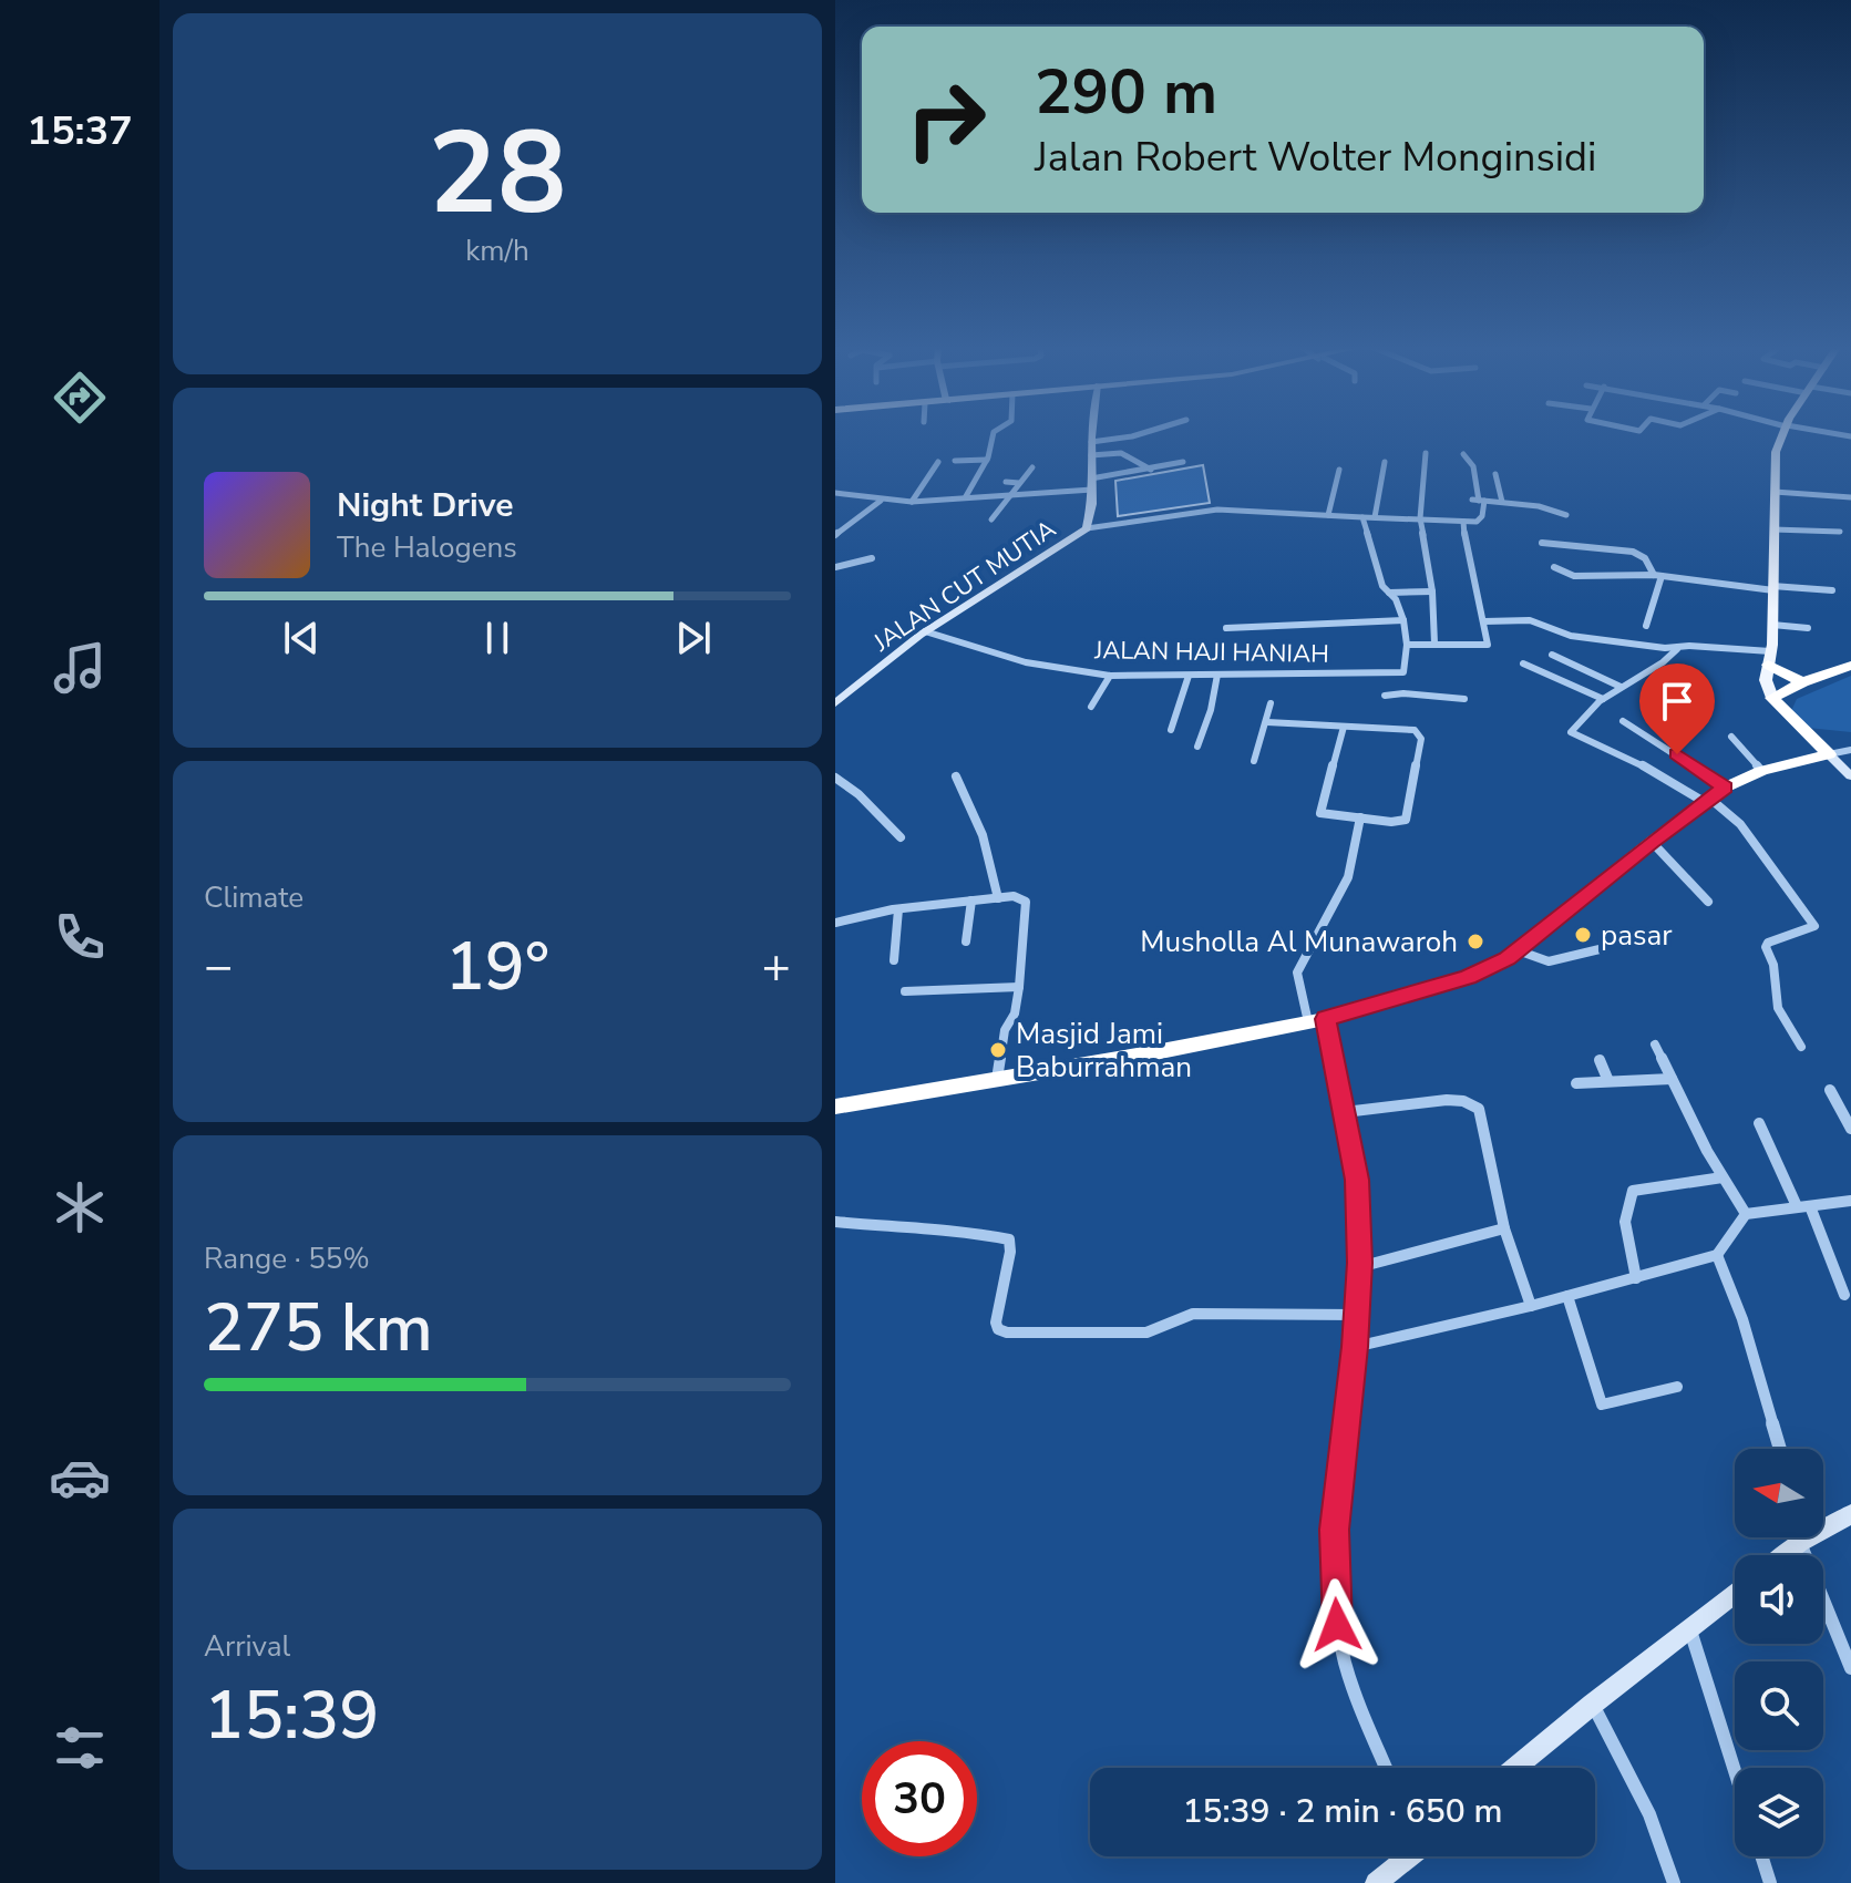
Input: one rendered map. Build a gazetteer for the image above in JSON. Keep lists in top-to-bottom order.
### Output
{
  "streets": {
    "main road": ["JALAN CUT MUTIA"],
    "street": ["JALAN HAJI HANIAH"]
  },
  "crossings": [
    ["JALAN CUT MUTIA", "JALAN HAJI HANIAH"]
  ],
  "places": ["pasar", "Musholla Al Munawaroh", "Masjid Jami Baburrahman"],
  "north": "left",
  "page": {
    "tabs": "15:37",
    "tile": [
      ["28", "km/h"],
      "Climate",
      ["Range · 55%", "275 km"],
      ["Arrival", "15:39"]
    ],
    "turn": ["290 m", "Jalan Robert Wolter Monginsidi"],
    "song": ["Night Drive", "The Halogens"],
    "heat": ["−", "19°", "+"],
    "limit": "30",
    "trip": "15:39 · 2 min · 650 m"
  }
}
